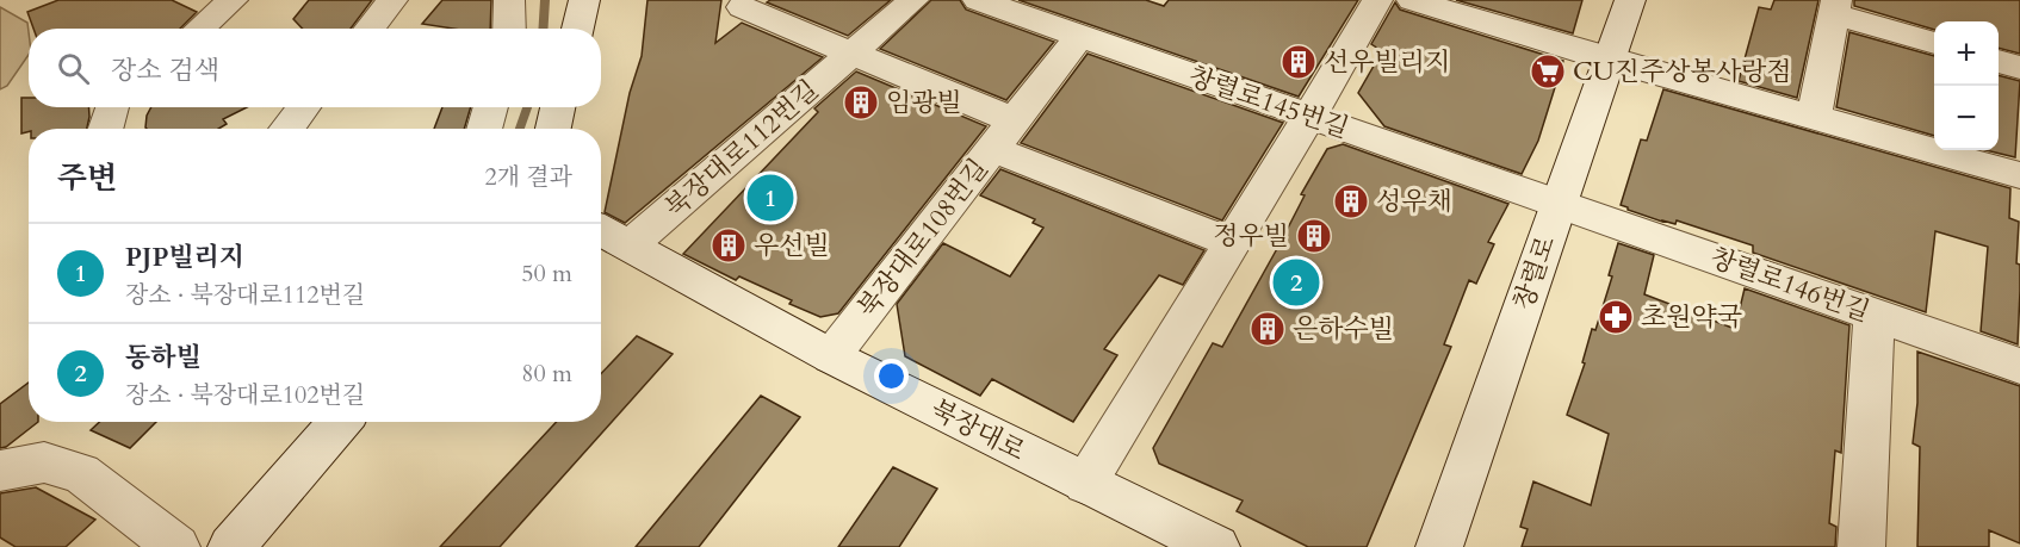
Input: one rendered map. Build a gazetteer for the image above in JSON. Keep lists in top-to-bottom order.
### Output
{
  "streets": {
    "street": [
      "창렬로145번길",
      "북장대로112번길",
      "북장대로108번길",
      "창렬로",
      "창렬로146번길",
      "북장대로"
    ]
  },
  "crossings": [
    ["창렬로145번길", "북장대로108번길"],
    ["창렬로145번길", "창렬로"],
    ["창렬로145번길", "창렬로146번길"],
    ["북장대로112번길", "북장대로"],
    ["북장대로108번길", "북장대로"],
    ["창렬로", "창렬로146번길"]
  ],
  "places": {
    "building": [
      "선우빌리지",
      "임광빌",
      "성우채",
      "정우빌",
      "우선빌",
      "은하수빌"
    ],
    "supermarket": ["CU진주상봉사랑점"],
    "pharmacy": ["초원약국"]
  },
  "page": {
    "map_buttons": ["+", "−"],
    "search": "장소 검색",
    "heading": ["주변", "2개 결과"],
    "pins": ["1", "2"],
    "list": [
      {
        "mark": "1",
        "name": "PJP빌리지",
        "note": "장소 · 북장대로112번길",
        "value": "50 m"
      },
      {
        "mark": "2",
        "name": "동하빌",
        "note": "장소 · 북장대로102번길",
        "value": "80 m"
      }
    ]
  }
}
